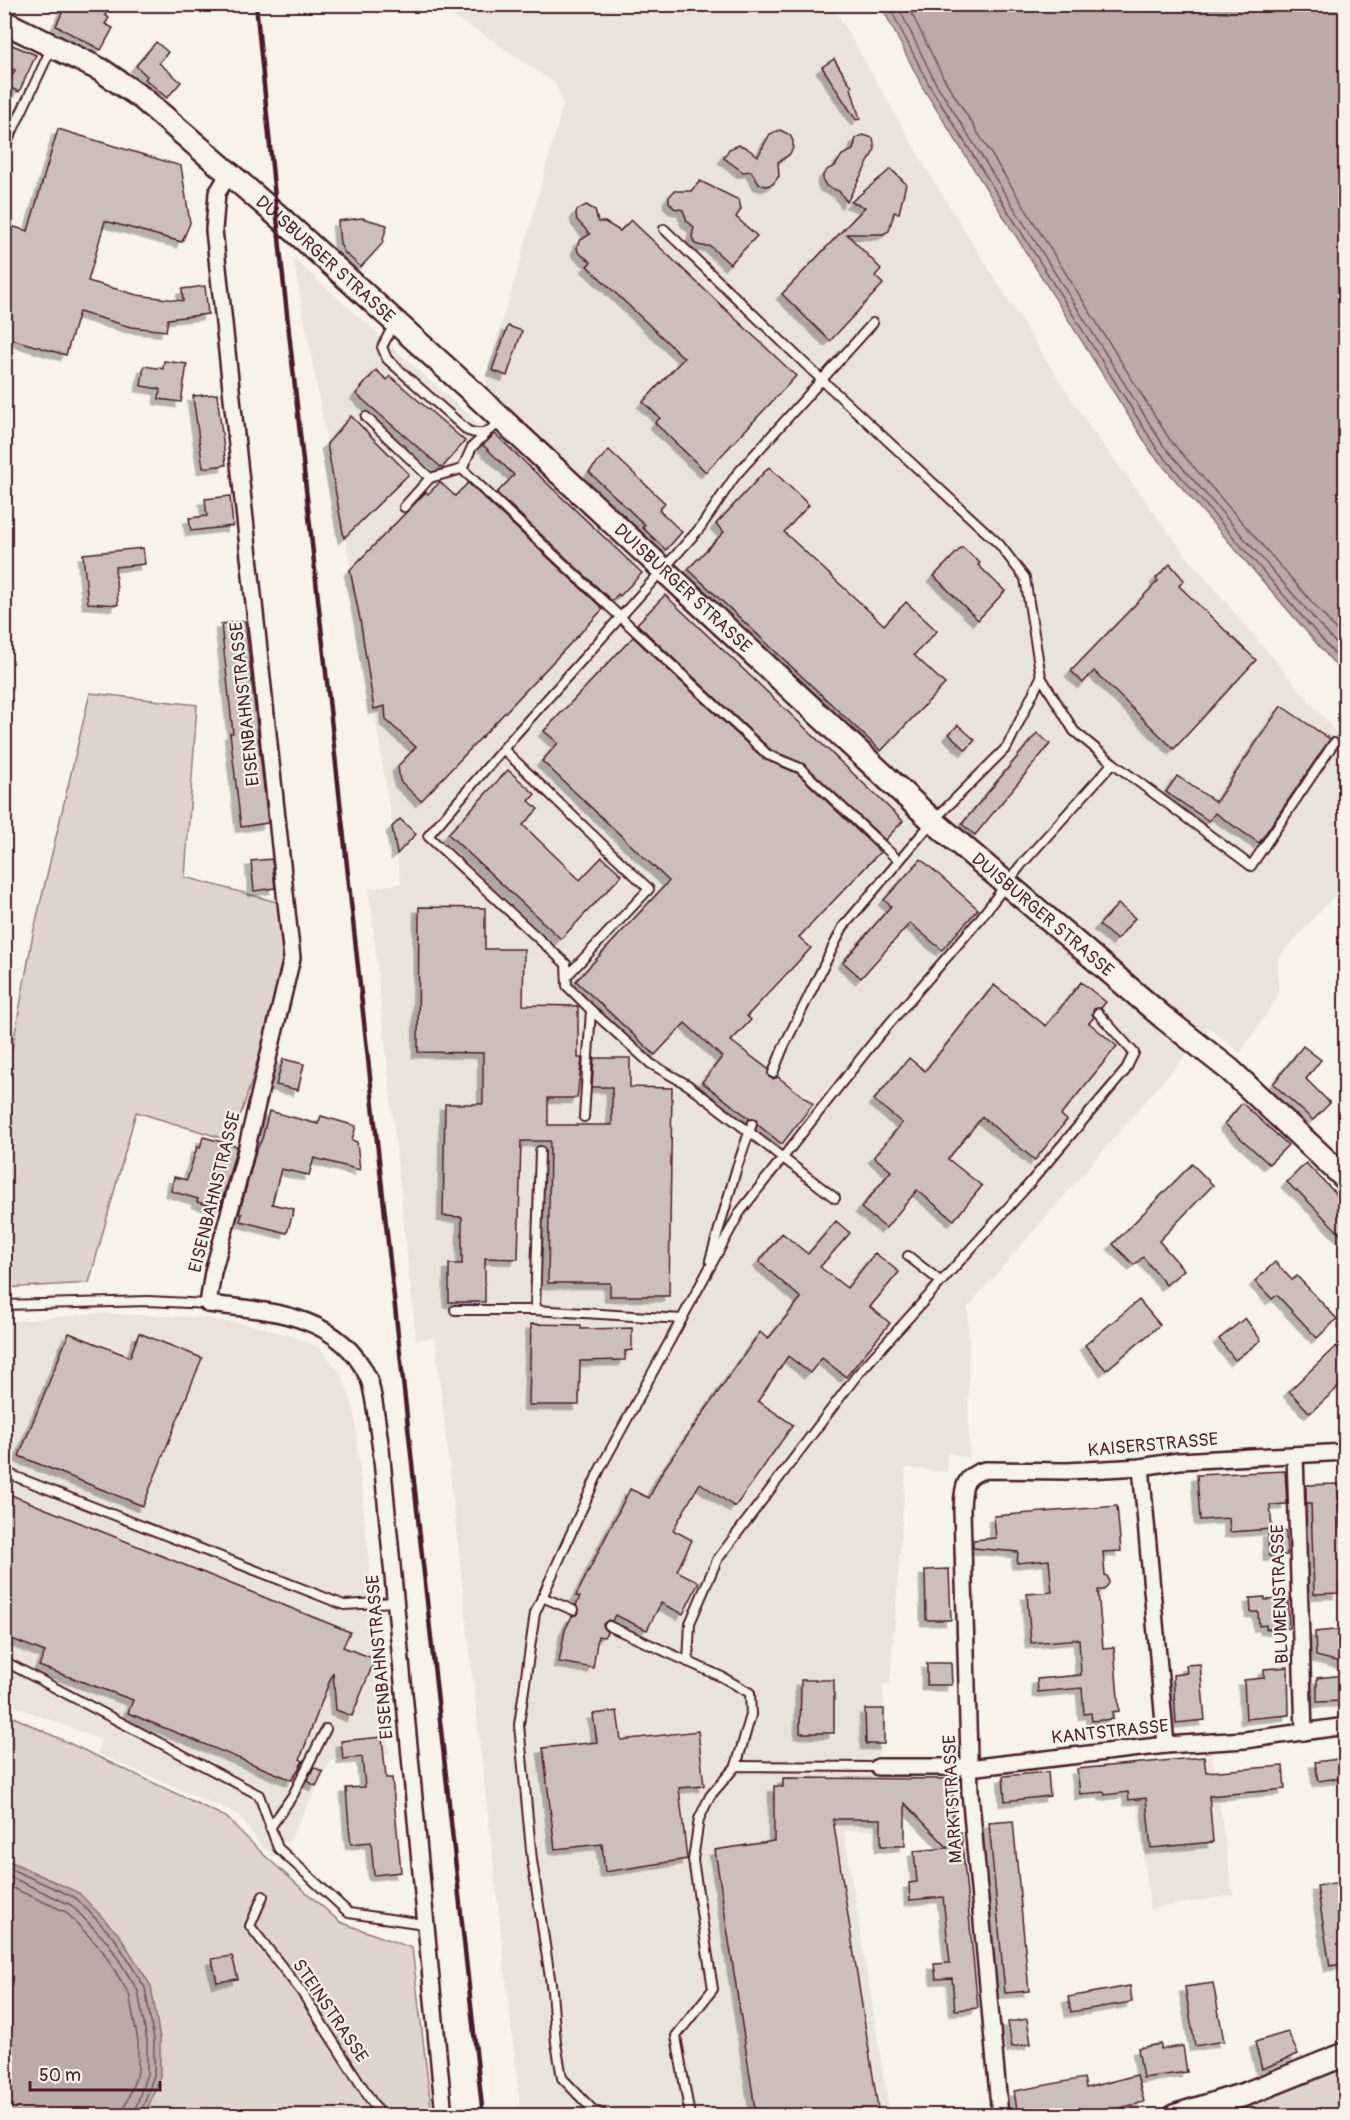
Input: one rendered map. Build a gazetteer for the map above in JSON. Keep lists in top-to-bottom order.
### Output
{
  "streets": {
    "main road": ["DUISBURGER STRASSE"],
    "street": [
      "EISENBAHNSTRASSE",
      "KAISERSTRASSE",
      "BLUMENSTRASSE",
      "KANTSTRASSE",
      "MARKTSTRASSE"
    ],
    "lane": ["STEINSTRASSE"]
  },
  "crossings": [
    ["DUISBURGER STRASSE", "EISENBAHNSTRASSE"],
    ["KAISERSTRASSE", "BLUMENSTRASSE"],
    ["KAISERSTRASSE", "MARKTSTRASSE"],
    ["BLUMENSTRASSE", "KANTSTRASSE"],
    ["KANTSTRASSE", "MARKTSTRASSE"]
  ],
  "scale_bar": "50 m"
}
